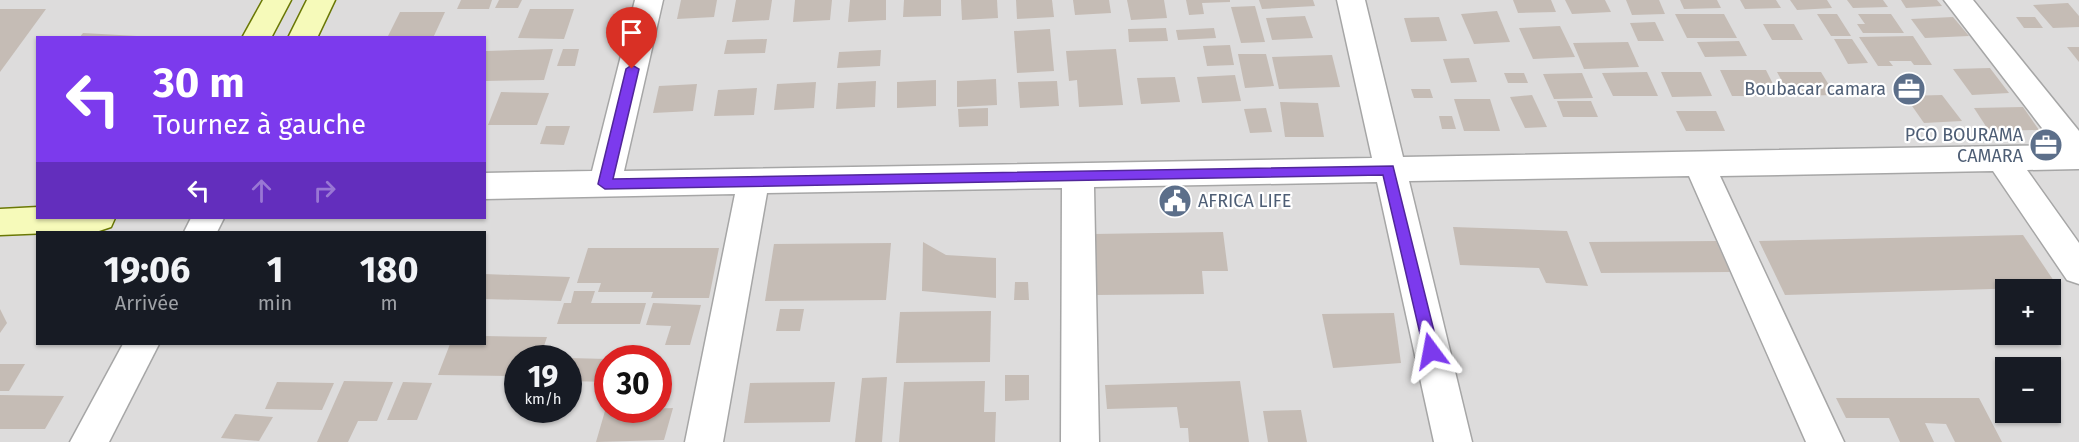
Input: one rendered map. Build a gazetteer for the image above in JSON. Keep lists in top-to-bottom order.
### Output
{
  "places": {
    "office": ["Boubacar camara", "PCO BOURAMA CAMARA"],
    "public building": ["AFRICA LIFE"]
  },
  "page": {
    "turn": ["30 m", "Tournez à gauche"],
    "eta": [
      "19:06",
      "Arrivée",
      "1",
      "min",
      "180",
      "m"
    ],
    "map_buttons": ["+", "−"],
    "speed": "19 km/h",
    "limit": "30"
  }
}
